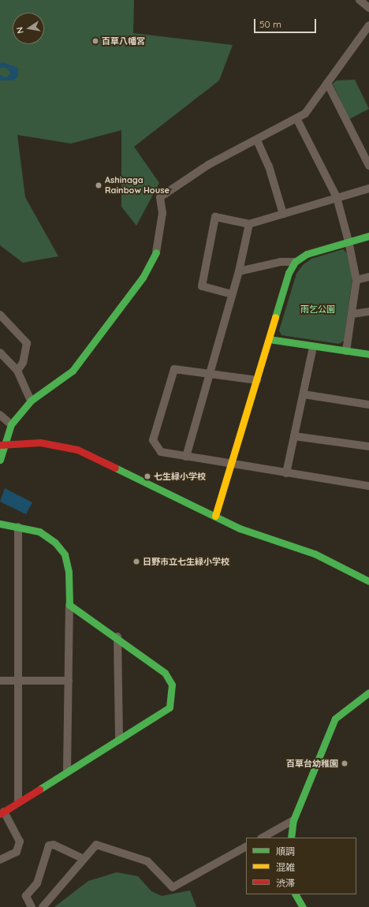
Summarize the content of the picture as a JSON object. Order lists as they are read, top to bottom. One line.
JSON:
{"parks":["雨乞公園"],"places":["百草八幡宮","Ashinaga Rainbow House","七生緑小学校","日野市立七生緑小学校","百草台幼稚園"],"legend":["順調","混雑","渋滞"],"scale_bar":"50 m","north":"left"}
